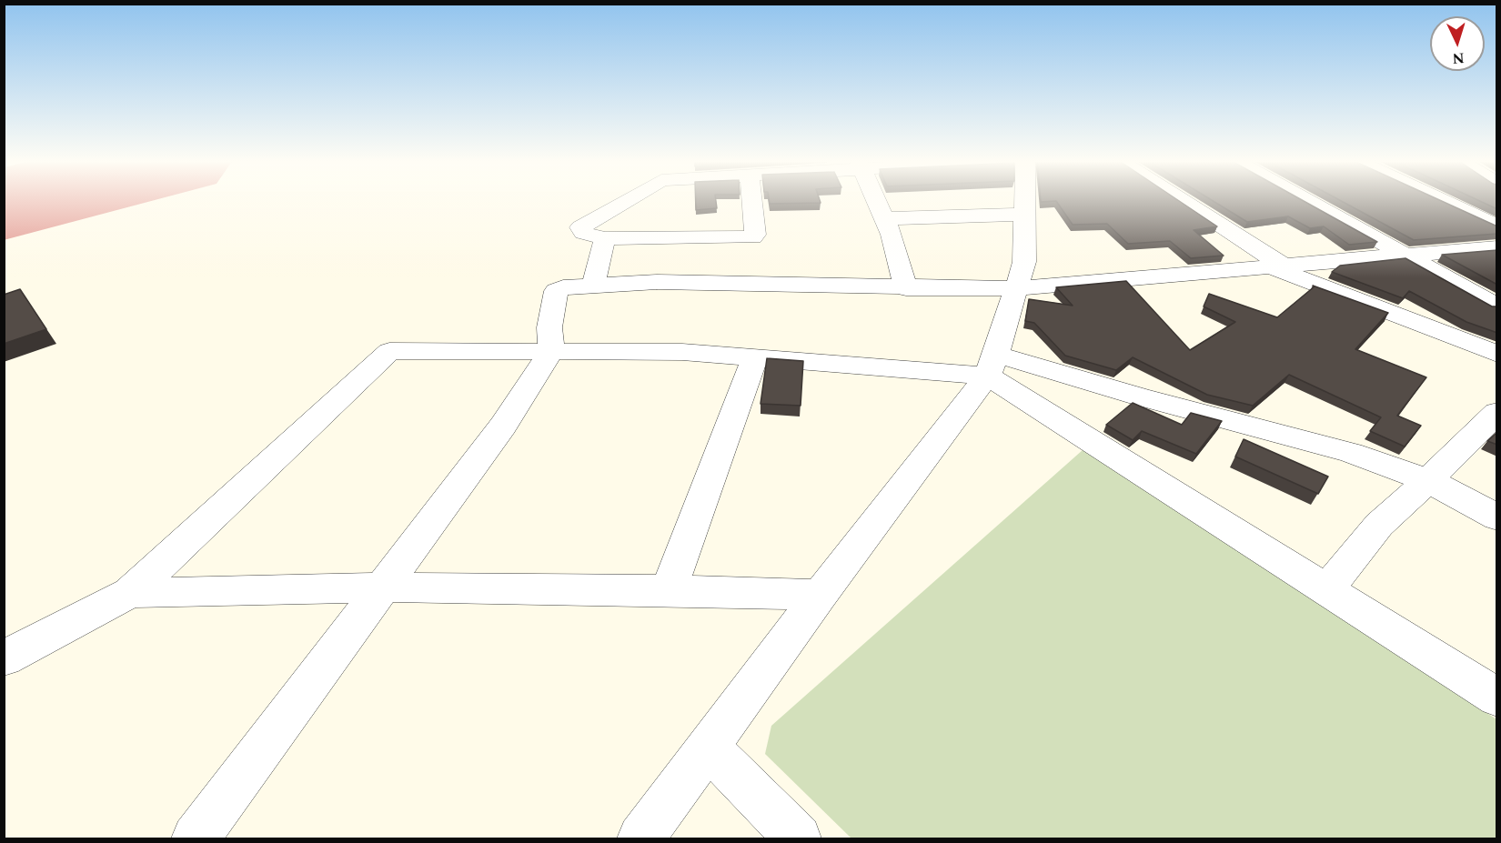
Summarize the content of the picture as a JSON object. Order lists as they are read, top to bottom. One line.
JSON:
{"north":"bottom"}
